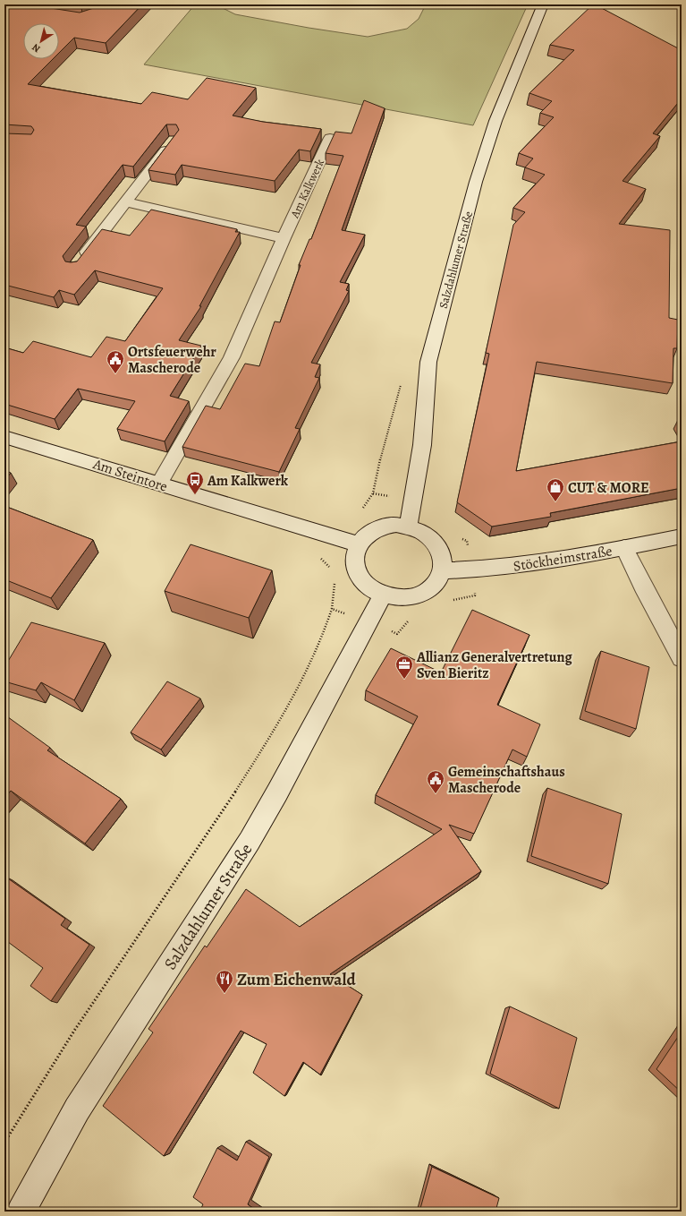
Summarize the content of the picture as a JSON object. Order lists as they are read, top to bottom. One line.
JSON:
{"streets":{"main road":["Am Kalkwerk","Salzdahlumer Straße","Am Steintore","Stöckheimstraße"]},"crossings":[["Am Kalkwerk","Am Steintore"],["Salzdahlumer Straße","Am Steintore"],["Salzdahlumer Straße","Stöckheimstraße"],["Am Steintore","Stöckheimstraße"]],"places":{"public building":["Ortsfeuerwehr Mascherode","Gemeinschaftshaus Mascherode"],"bus stop":["Am Kalkwerk"],"shop":["CUT & MORE"],"office":["Allianz Generalvertretung Sven Bieritz"],"restaurant":["Zum Eichenwald"]},"north":"bottom left"}
